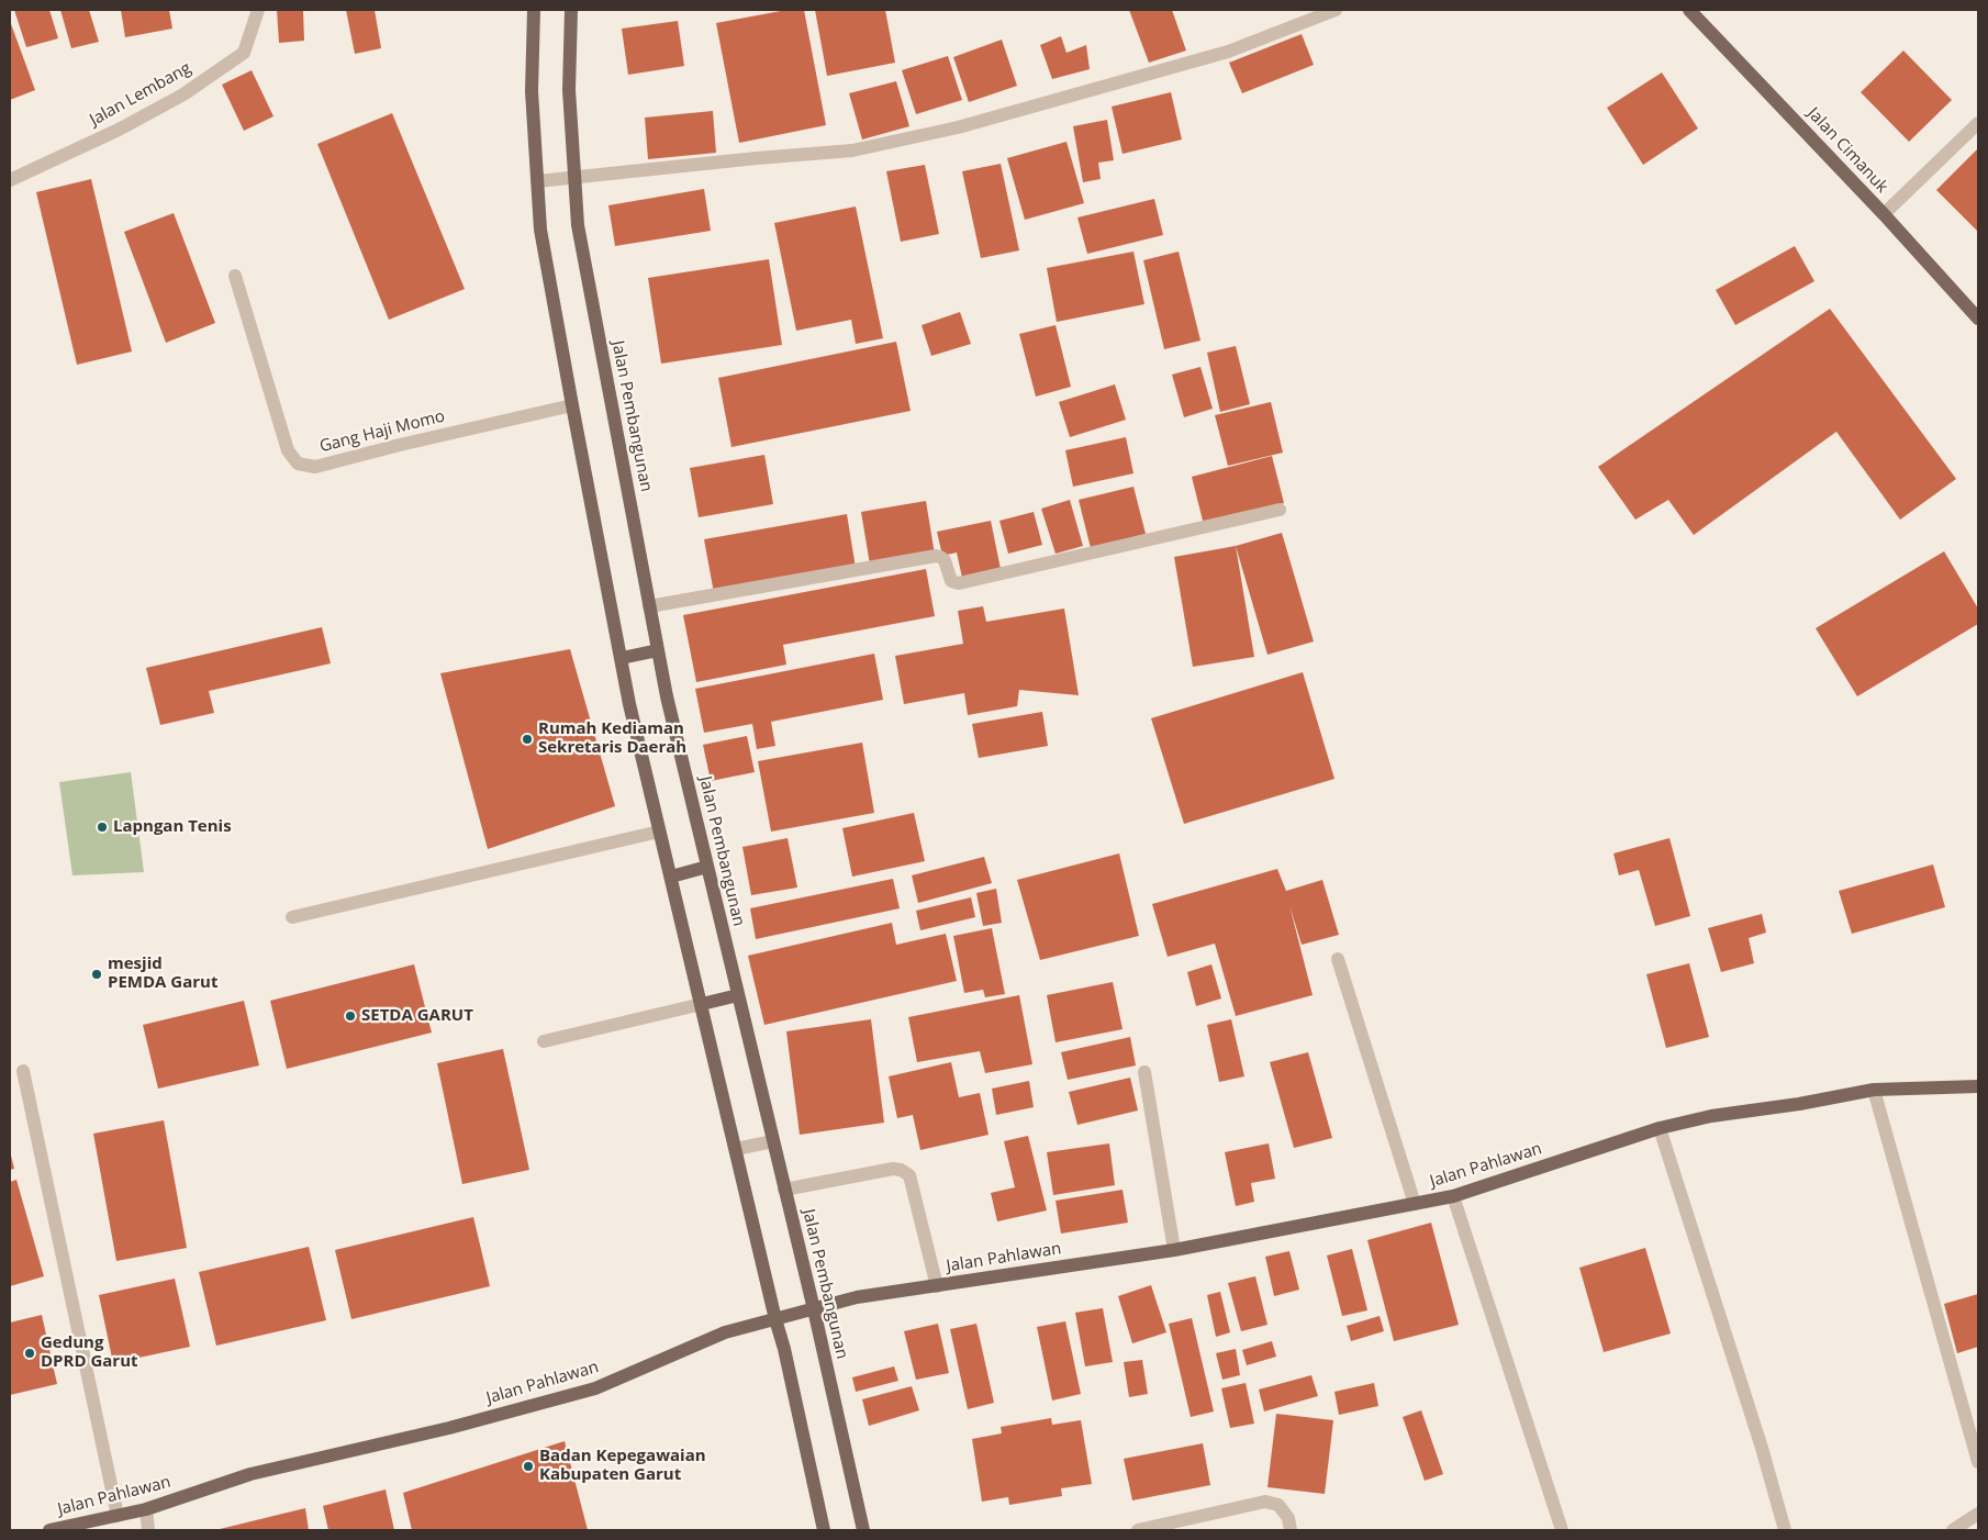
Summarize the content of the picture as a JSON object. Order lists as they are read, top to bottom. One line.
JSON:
{"streets":{"main road":["Jalan Cimanuk","Jalan Pembangunan","Jalan Pahlawan"],"street":["Jalan Lembang","Gang Haji Momo"]},"crossings":[["Jalan Pembangunan","Jalan Pahlawan"]],"places":["Rumah Kediaman Sekretaris Daerah","Lapngan Tenis","mesjid PEMDA Garut","SETDA GARUT","Gedung DPRD Garut","Badan Kepegawaian Kabupaten Garut"]}
